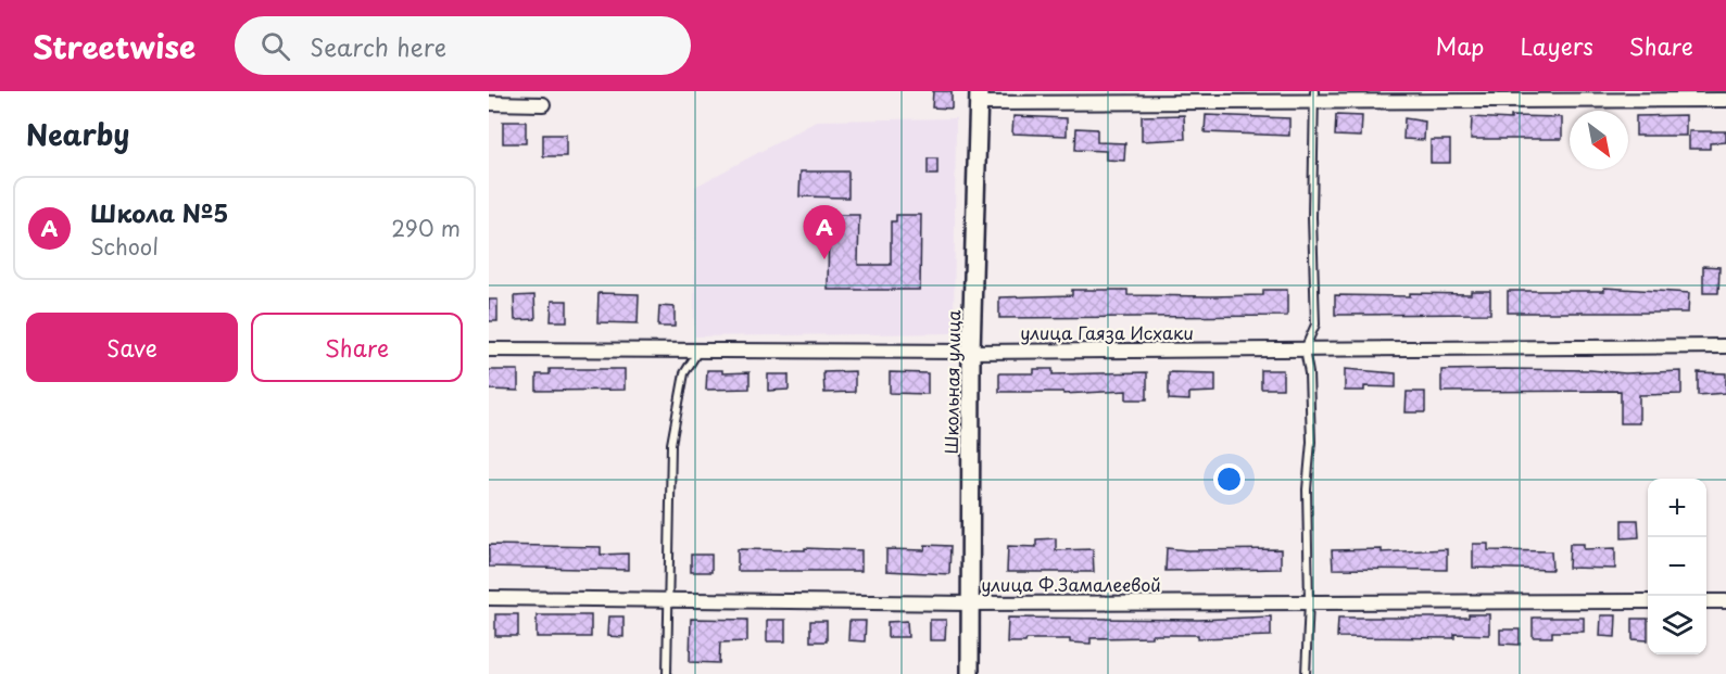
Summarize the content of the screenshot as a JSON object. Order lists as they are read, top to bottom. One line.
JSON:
{"streets":{"street":["улица Гаяза Исхаки","Школьная улица","улица Ф.Замалеевой"]},"crossings":[["улица Гаяза Исхаки","Школьная улица"],["Школьная улица","улица Ф.Замалеевой"]],"north":"bottom right","page":{"header":"Streetwise","search":"Search here","nav":["Map","Layers","Share"],"heading":"Nearby","list":[{"mark":"A","name":"Школа №5","note":"School","value":"290 m"}],"pins":"A","buttons":["Save","Share"],"map_buttons":["+","−"]}}
